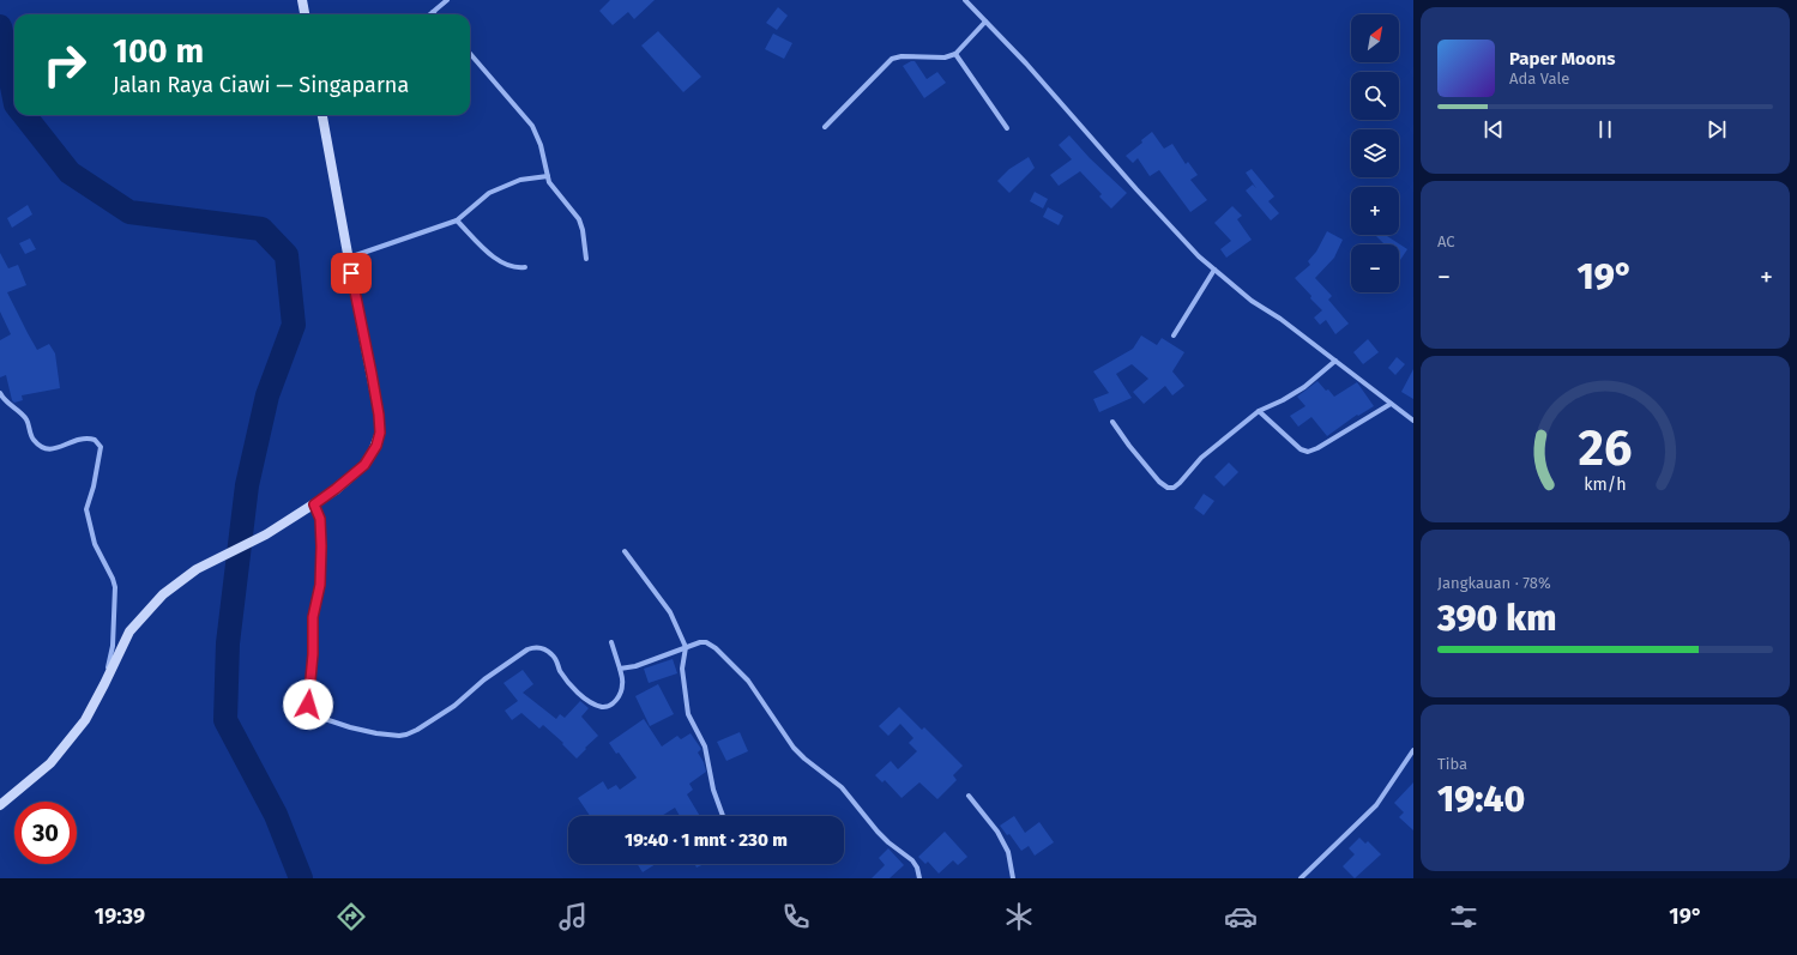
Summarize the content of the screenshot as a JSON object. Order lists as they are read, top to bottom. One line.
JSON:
{"north":"top right","page":{"map_buttons":["+","−"],"turn":["100 m","Jalan Raya Ciawi — Singaparna"],"song":["Paper Moons","Ada Vale"],"tile":["AC",["Jangkauan · 78%","390 km"],["Tiba","19:40"]],"heat":["−","19°","+"],"limit":"30","trip":"19:40 · 1 mnt · 230 m","tabs":["19:39","19°"],"gauge":["26","km/h"]}}
